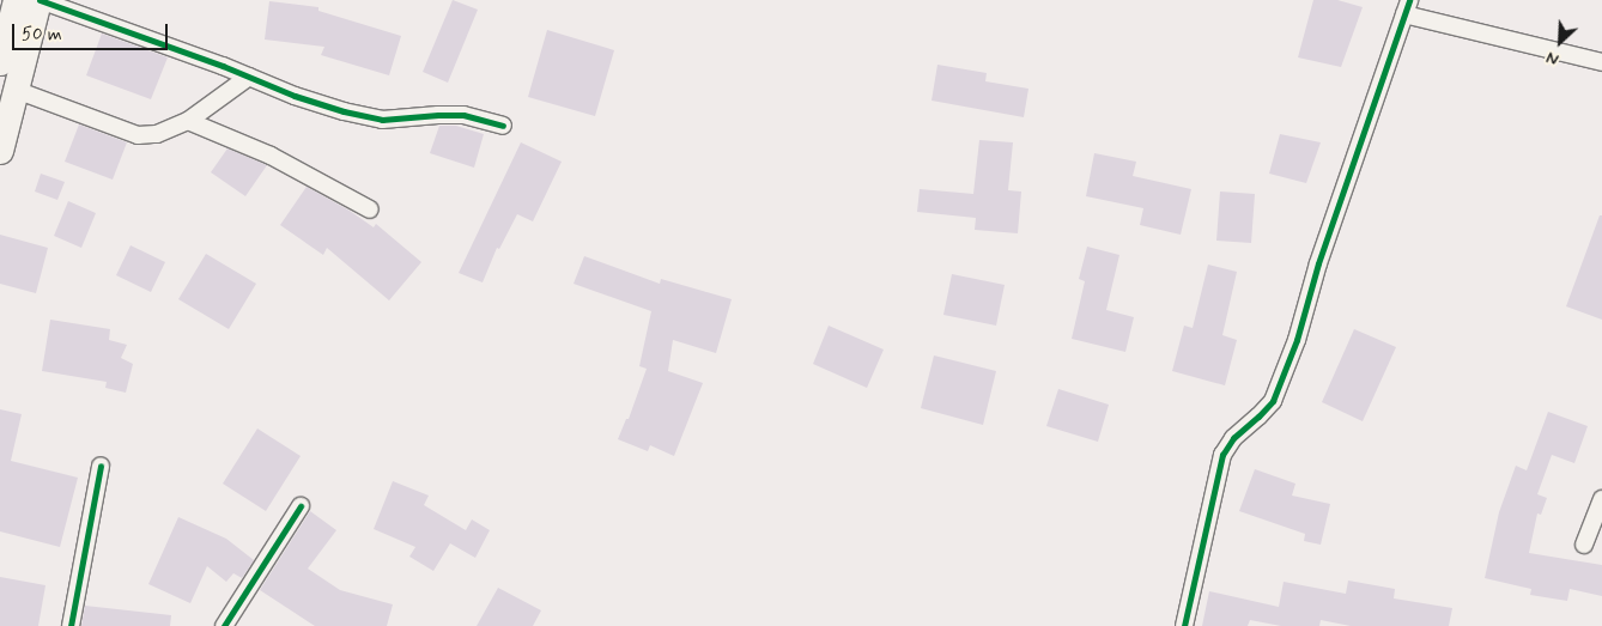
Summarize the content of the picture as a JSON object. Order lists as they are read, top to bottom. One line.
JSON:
{"scale_bar":"50 m","north":"bottom left"}
